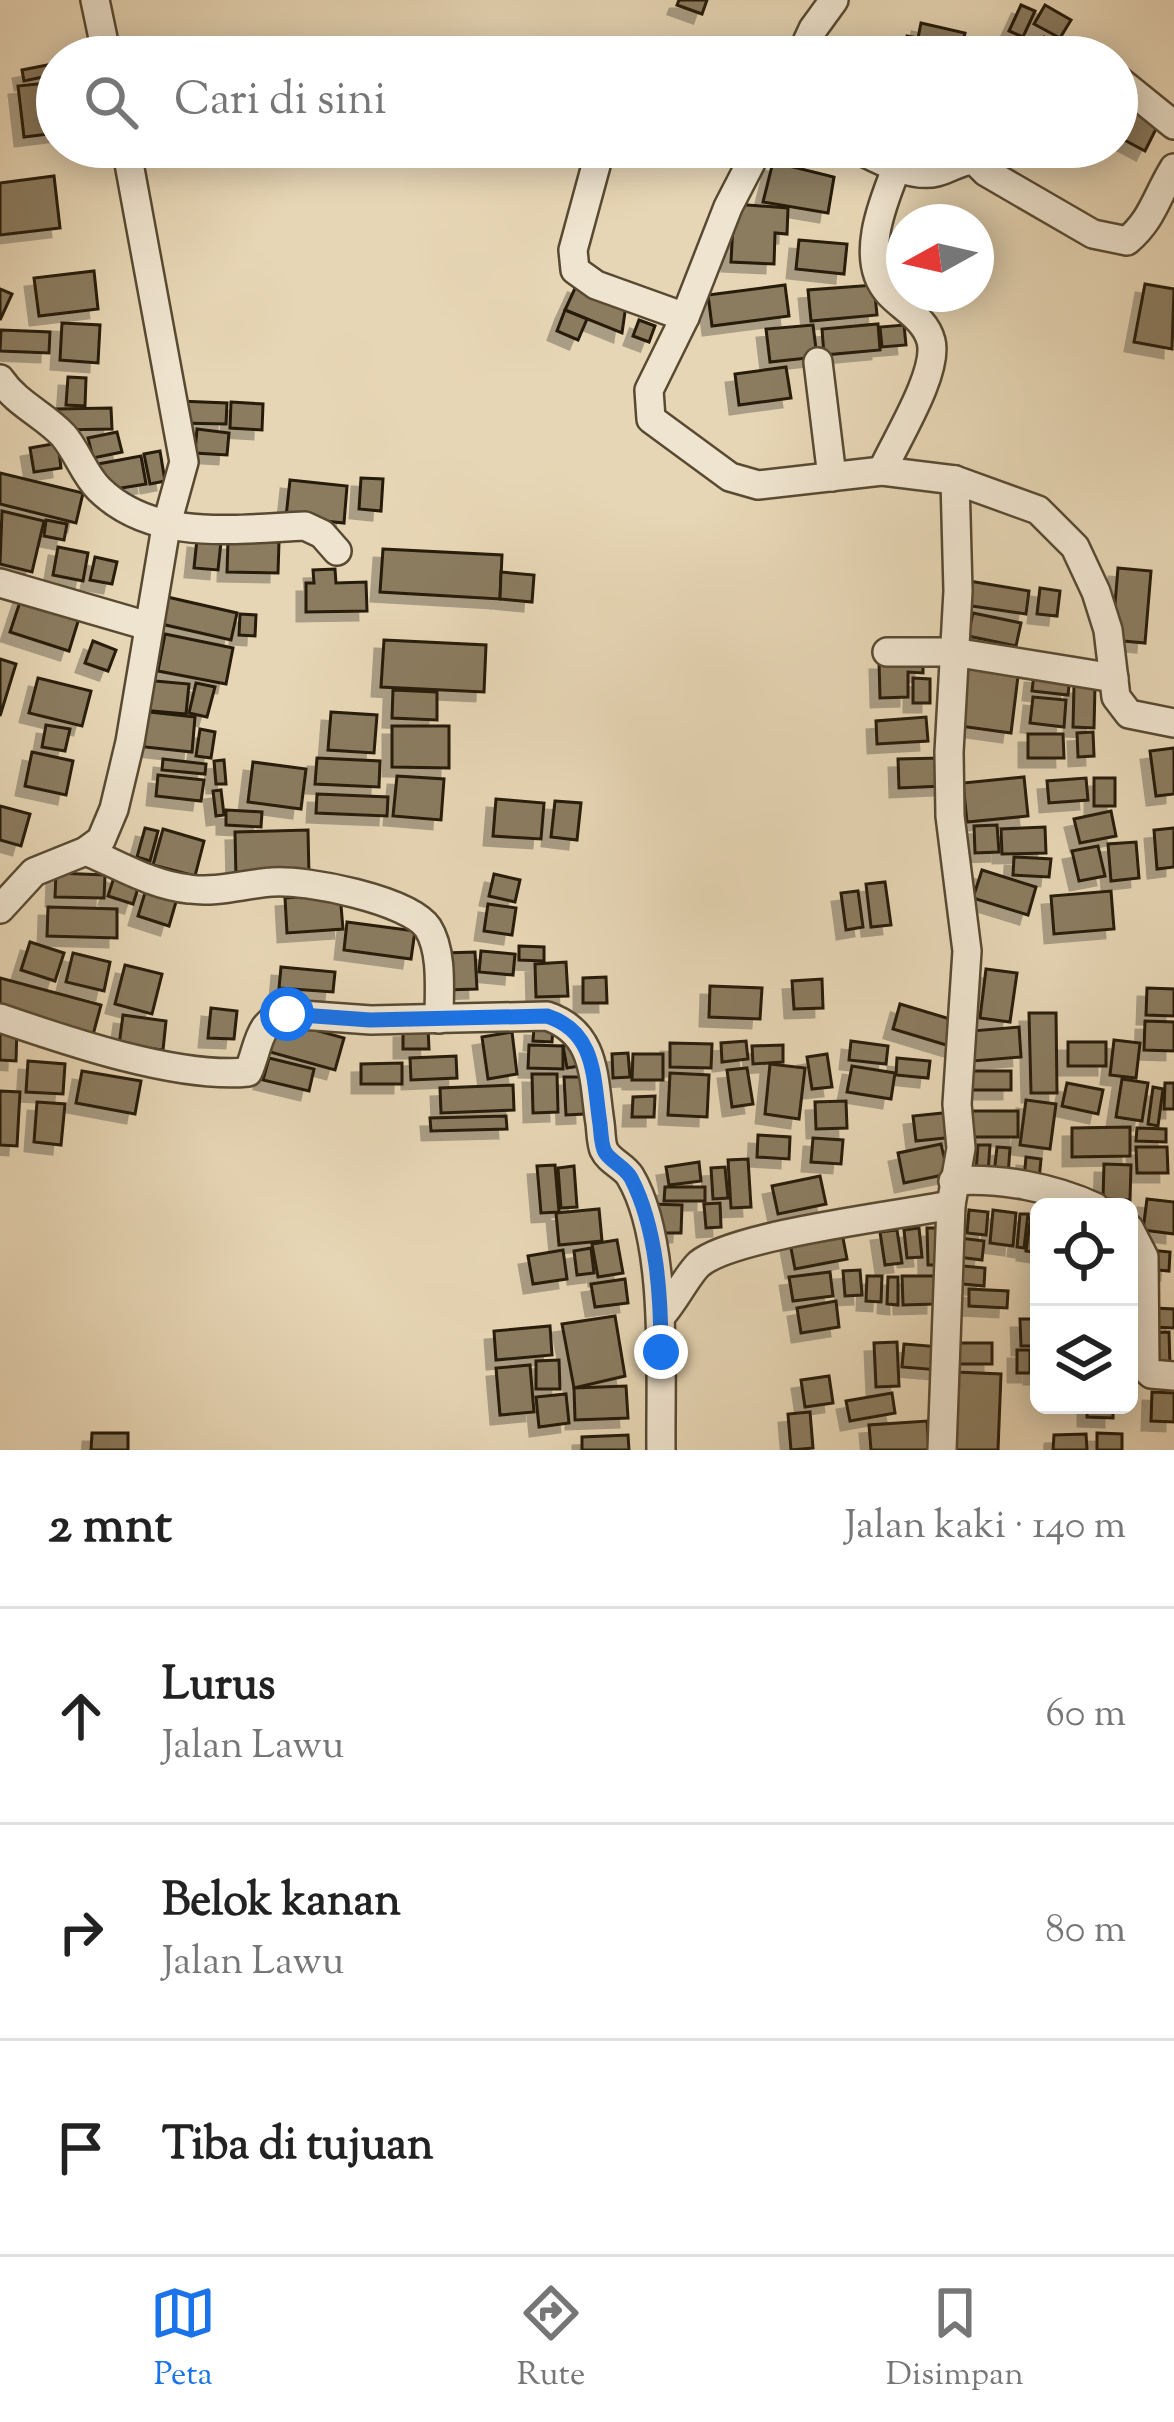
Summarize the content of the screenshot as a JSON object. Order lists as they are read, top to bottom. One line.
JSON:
{"north":"left","page":{"search":"Cari di sini","heading":["2 mnt","Jalan kaki · 140 m"],"list":[["Lurus","Jalan Lawu","60 m"],["Belok kanan","Jalan Lawu","80 m"],"Tiba di tujuan"],"nav":["Peta","Rute","Disimpan"]}}
